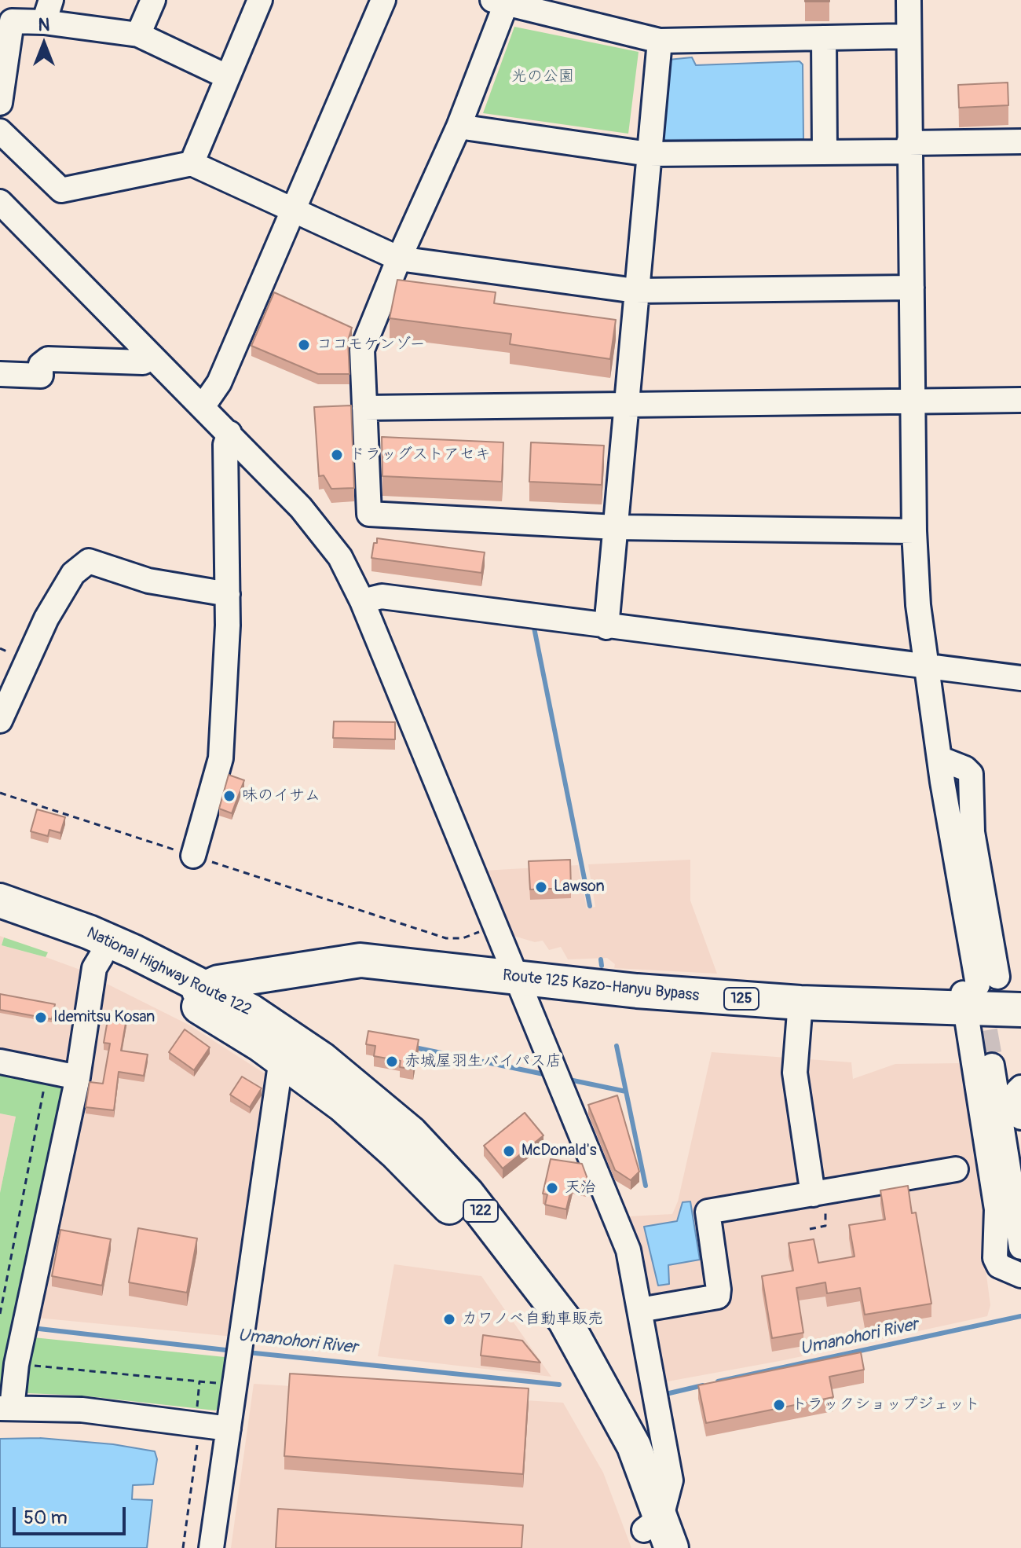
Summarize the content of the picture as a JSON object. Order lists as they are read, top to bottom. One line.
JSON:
{"streets":{"highway":["National Highway Route 122","Route 125 Kazo-Hanyu Bypass","125","122"]},"crossings":[["National Highway Route 122","Route 125 Kazo-Hanyu Bypass"]],"water":["Umanohori River"],"parks":["光の公園"],"places":["ココモケンゾー","ドラッグストアセキ","味のイサム","Lawson","Idemitsu Kosan","赤城屋羽生バイパス店","McDonald's","天治","カワノベ自動車販売","トラックショップジェット"],"scale_bar":"50 m","north":"top"}
